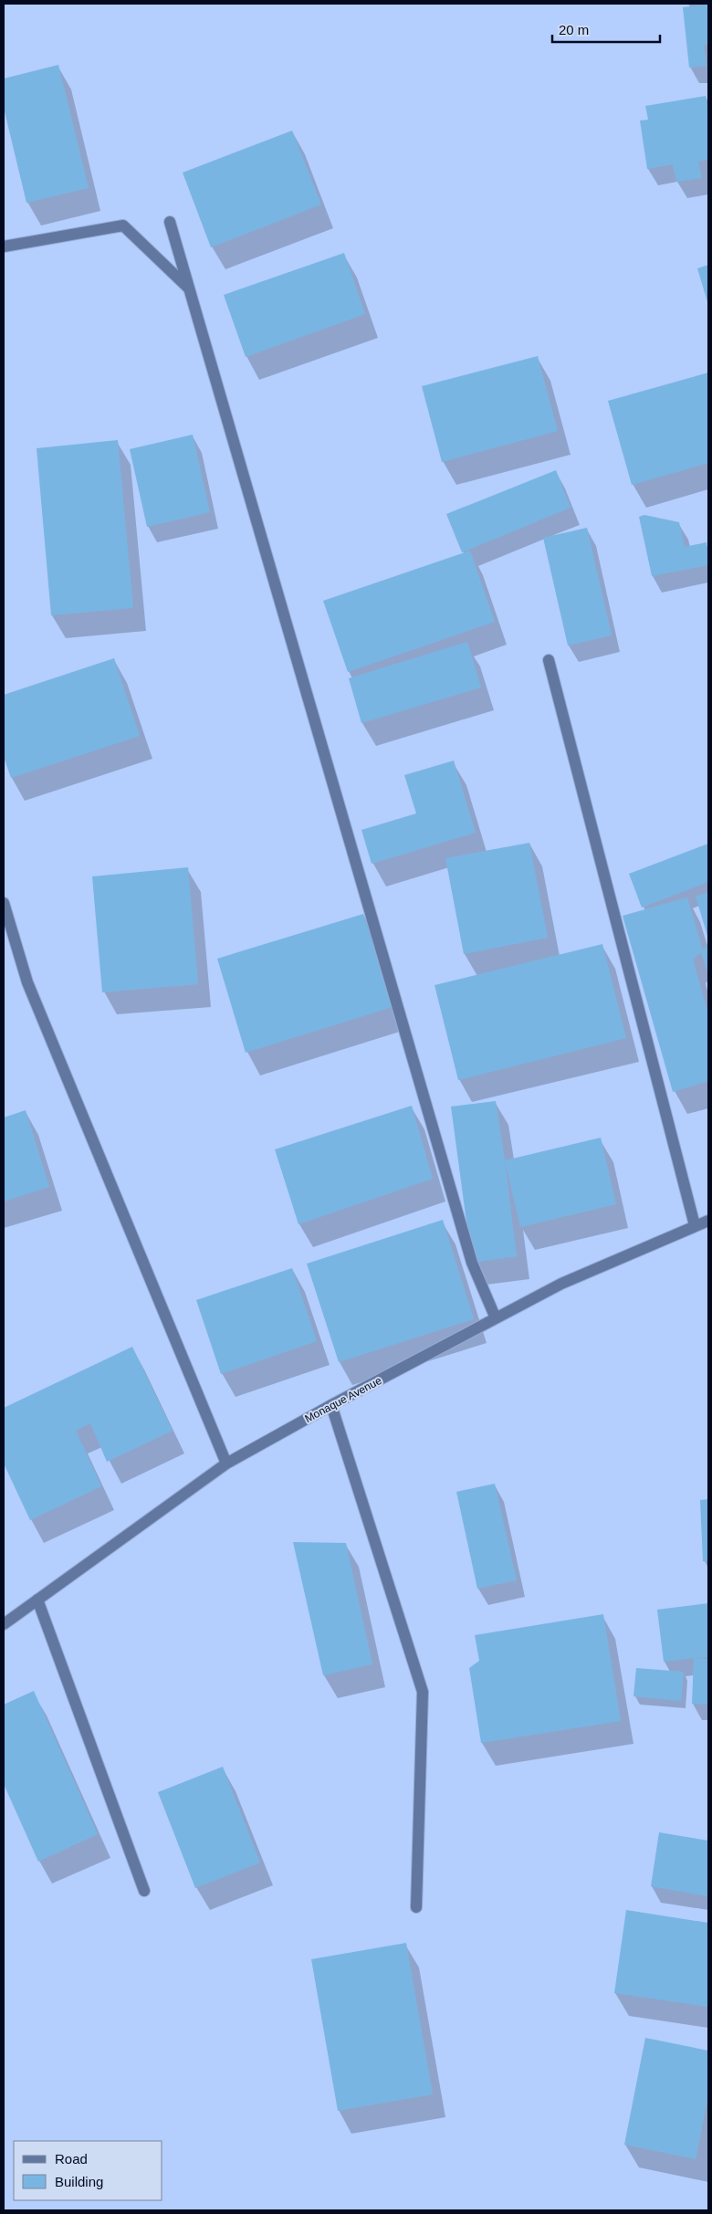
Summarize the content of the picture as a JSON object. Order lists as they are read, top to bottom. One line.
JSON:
{"streets":{"street":["Monaque Avenue"]},"legend":["Road","Building"],"scale_bar":"20 m"}
